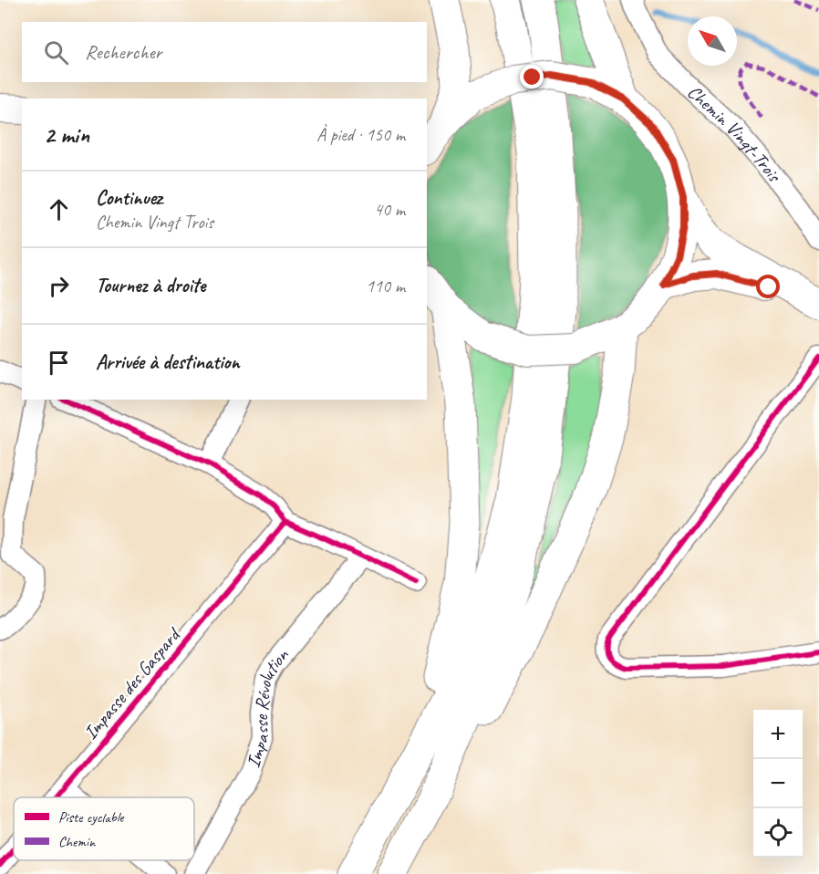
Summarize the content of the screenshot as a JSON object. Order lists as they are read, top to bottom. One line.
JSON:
{"streets":{"street":["Chemin Vingt-Trois","Impasse des Gaspard","Impasse Révolution"]},"legend":["Piste cyclable","Chemin"],"north":"top left","page":{"search":"Rechercher","heading":["2 min","À pied · 150 m"],"list":[["Continuez","Chemin Vingt Trois","40 m"],["Tournez à droite","110 m"],"Arrivée à destination"],"map_buttons":["+","−"]}}
